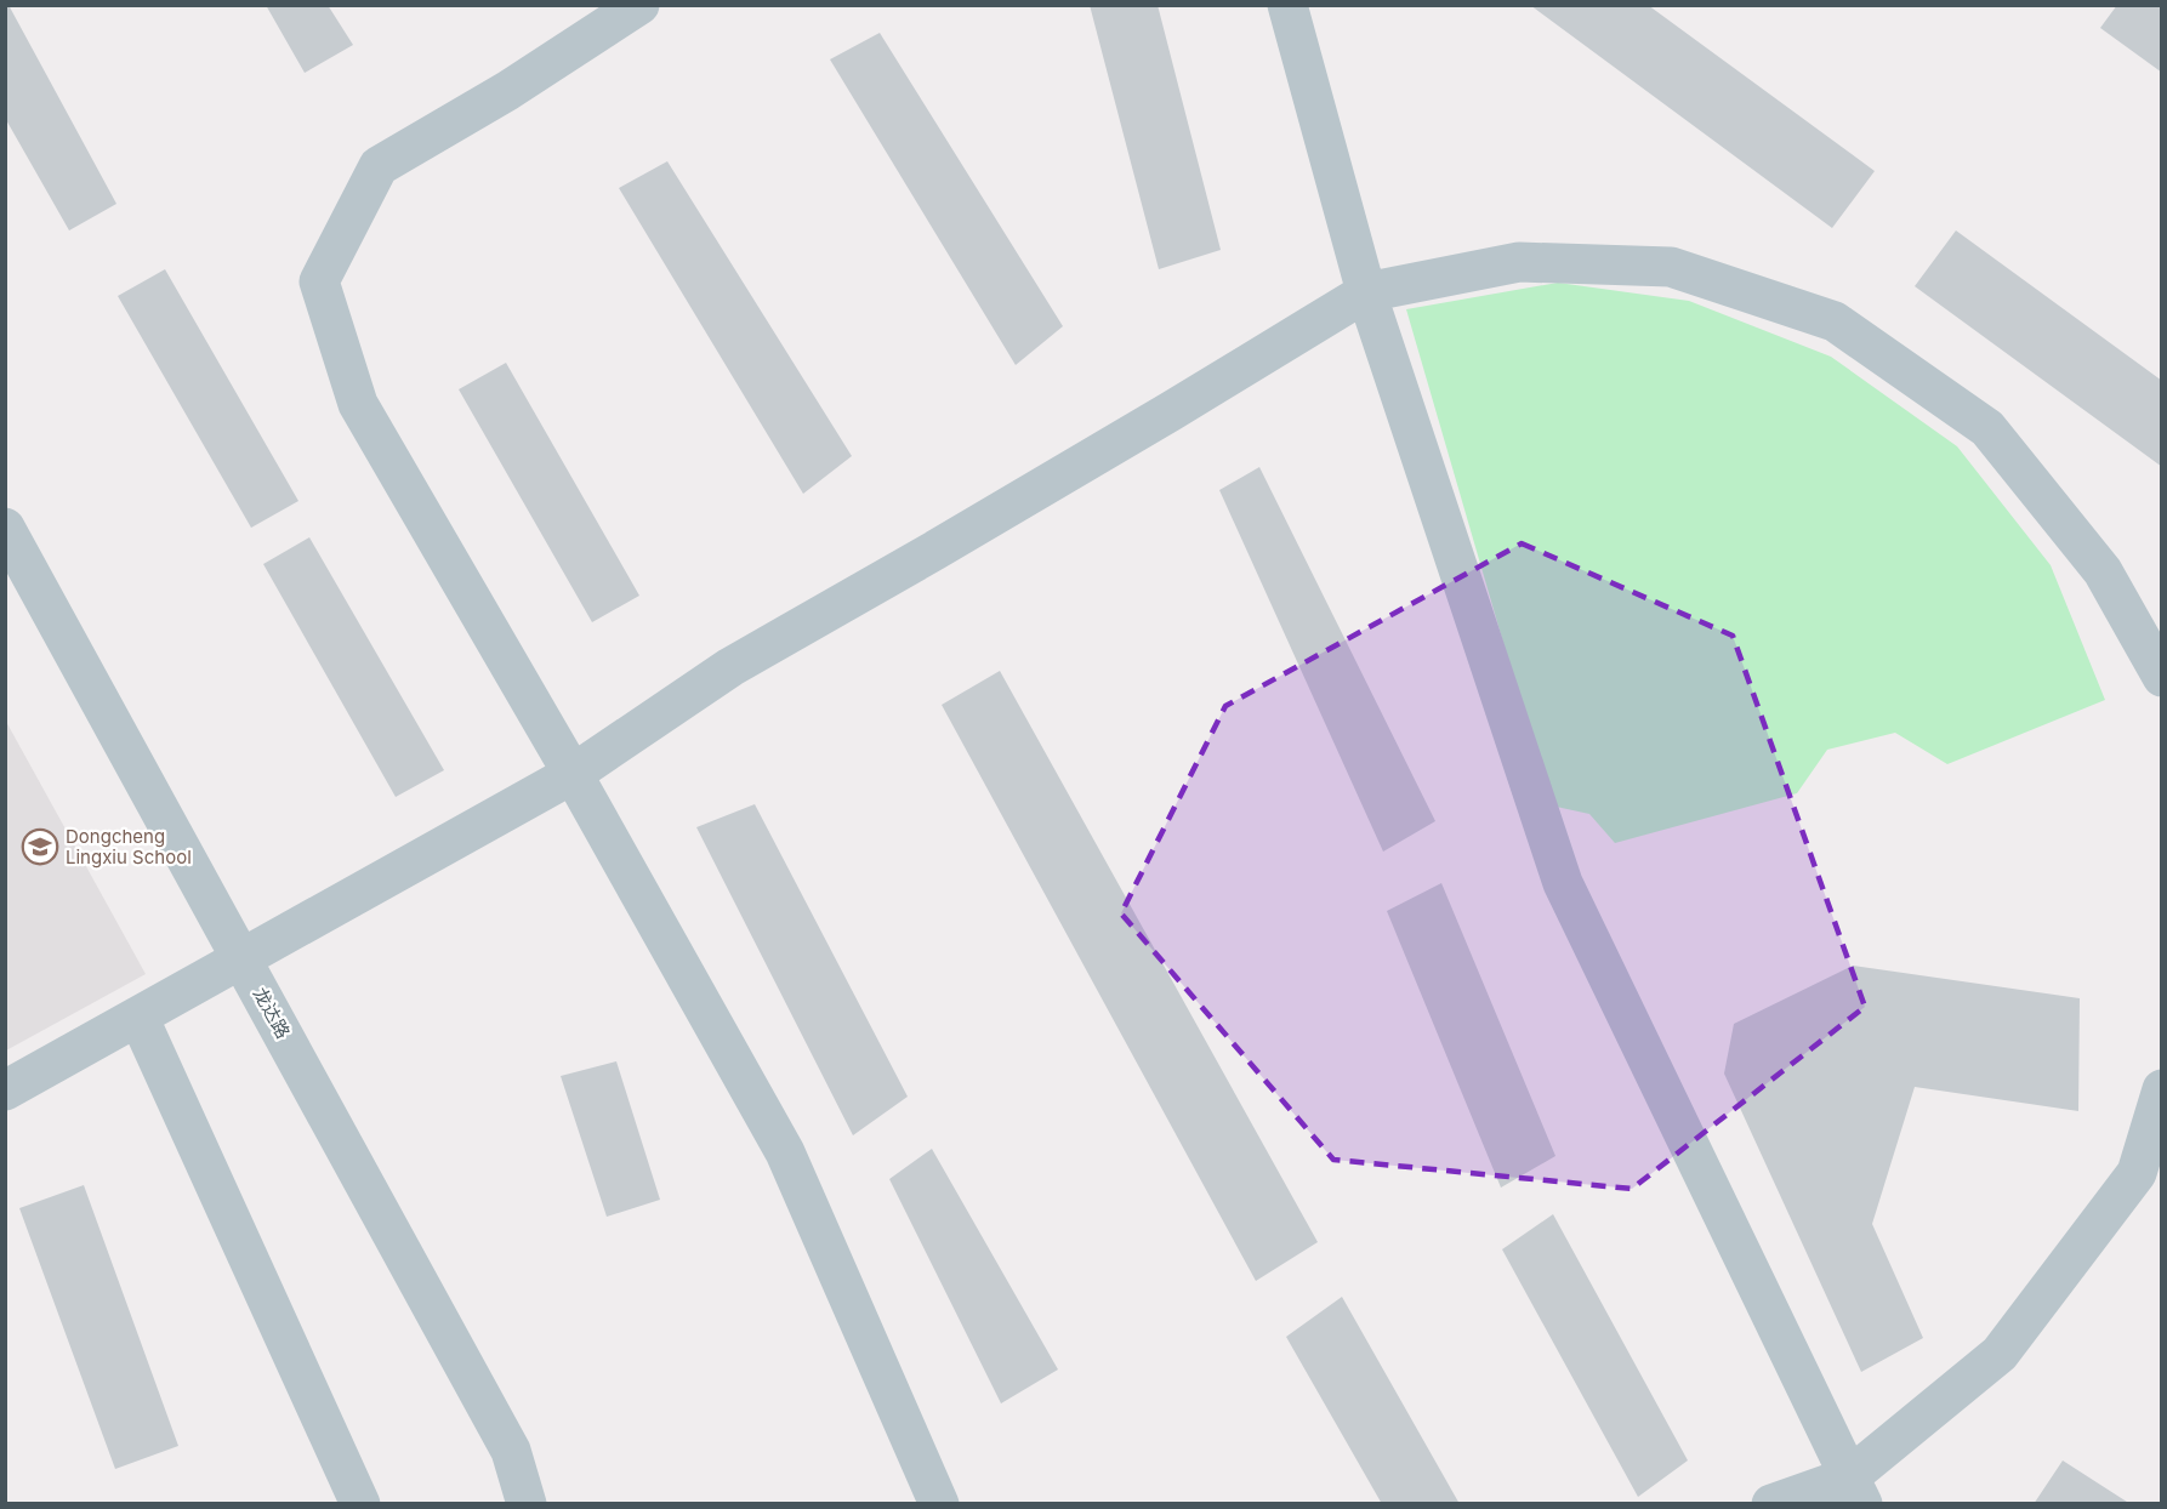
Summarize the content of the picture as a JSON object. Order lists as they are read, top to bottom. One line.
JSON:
{"streets":{"street":["龙达路"]},"places":{"school or university":["Dongcheng Lingxiu School"]}}
